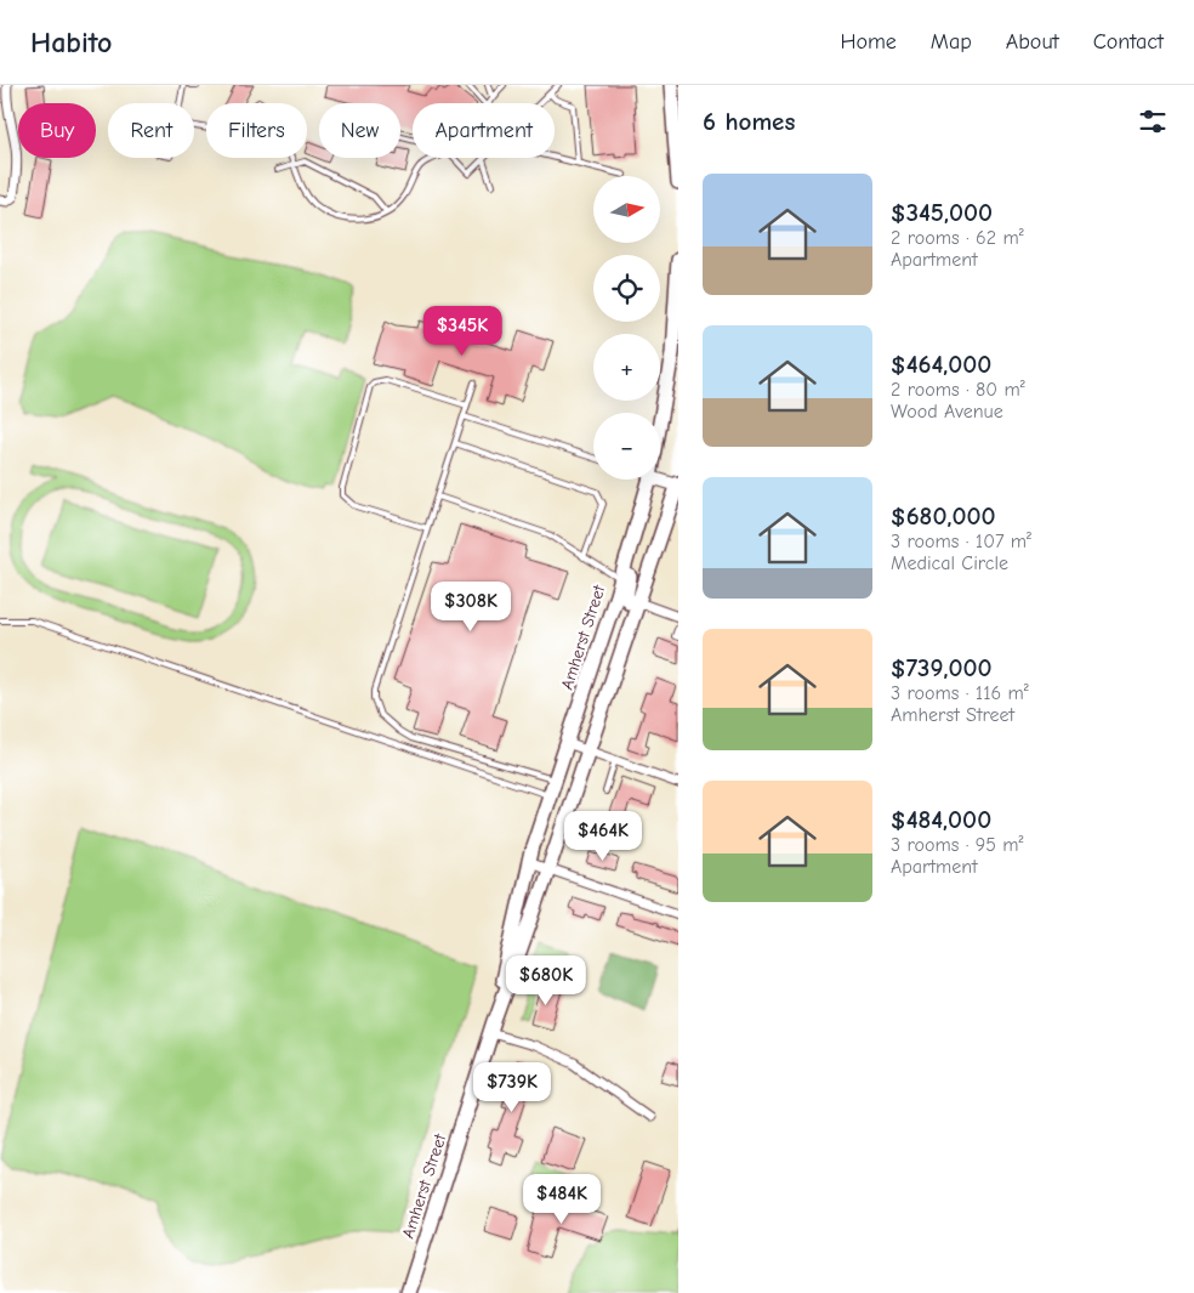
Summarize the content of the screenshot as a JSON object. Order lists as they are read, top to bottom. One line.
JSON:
{"streets":{"main road":["Amherst Street"]},"north":"right","page":{"header":"Habito","nav":["Home","Map","About","Contact"],"heading":"6 homes","chip":["Buy","Rent","Filters","New","Apartment"],"list":[{"name":"$345,000","note":"2 rooms · 62 m² · Apartment"},{"name":"$464,000","note":"2 rooms · 80 m² · Wood Avenue"},{"name":"$680,000","note":"3 rooms · 107 m² · Medical Circle"},{"name":"$739,000","note":"3 rooms · 116 m² · Amherst Street"},{"name":"$484,000","note":"3 rooms · 95 m² · Apartment"}],"map_buttons":["+","−"],"price":["$345K","$308K","$464K","$680K","$739K","$484K"]}}
